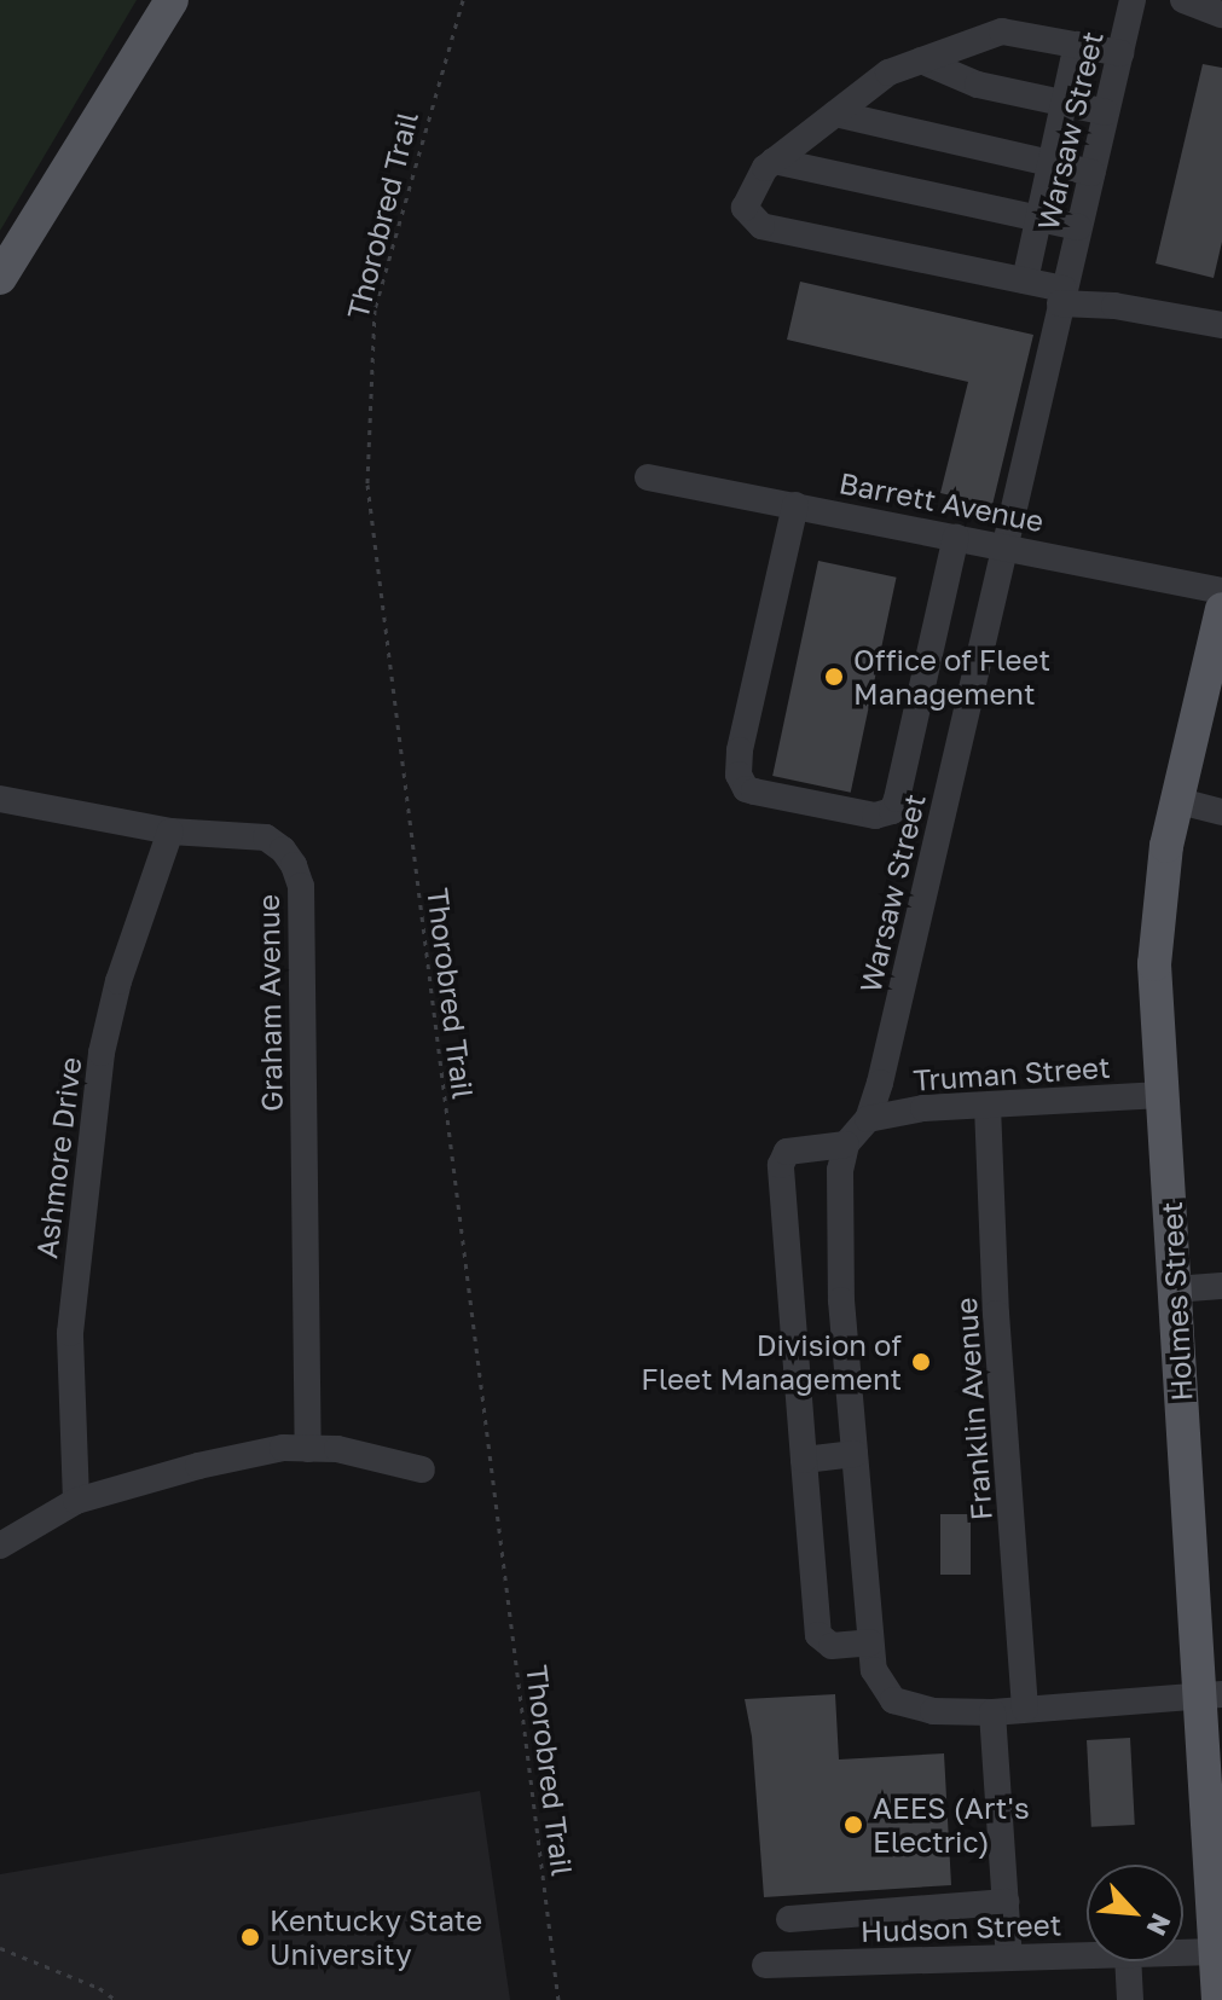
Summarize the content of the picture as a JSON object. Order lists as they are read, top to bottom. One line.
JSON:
{"streets":{"main road":["Holmes Street"],"street":["Warsaw Street","Barrett Avenue","Graham Avenue","Truman Street","Ashmore Drive","Franklin Avenue","Hudson Street"],"path":["Thorobred Trail"]},"crossings":[["Warsaw Street","Barrett Avenue"],["Warsaw Street","Truman Street"],["Graham Avenue","Ashmore Drive"],["Truman Street","Holmes Street"],["Truman Street","Franklin Avenue"],["Holmes Street","Hudson Street"]],"places":["Office of Fleet Management","Division of Fleet Management","AEES (Art's Electric)","Kentucky State University"],"north":"bottom right"}
